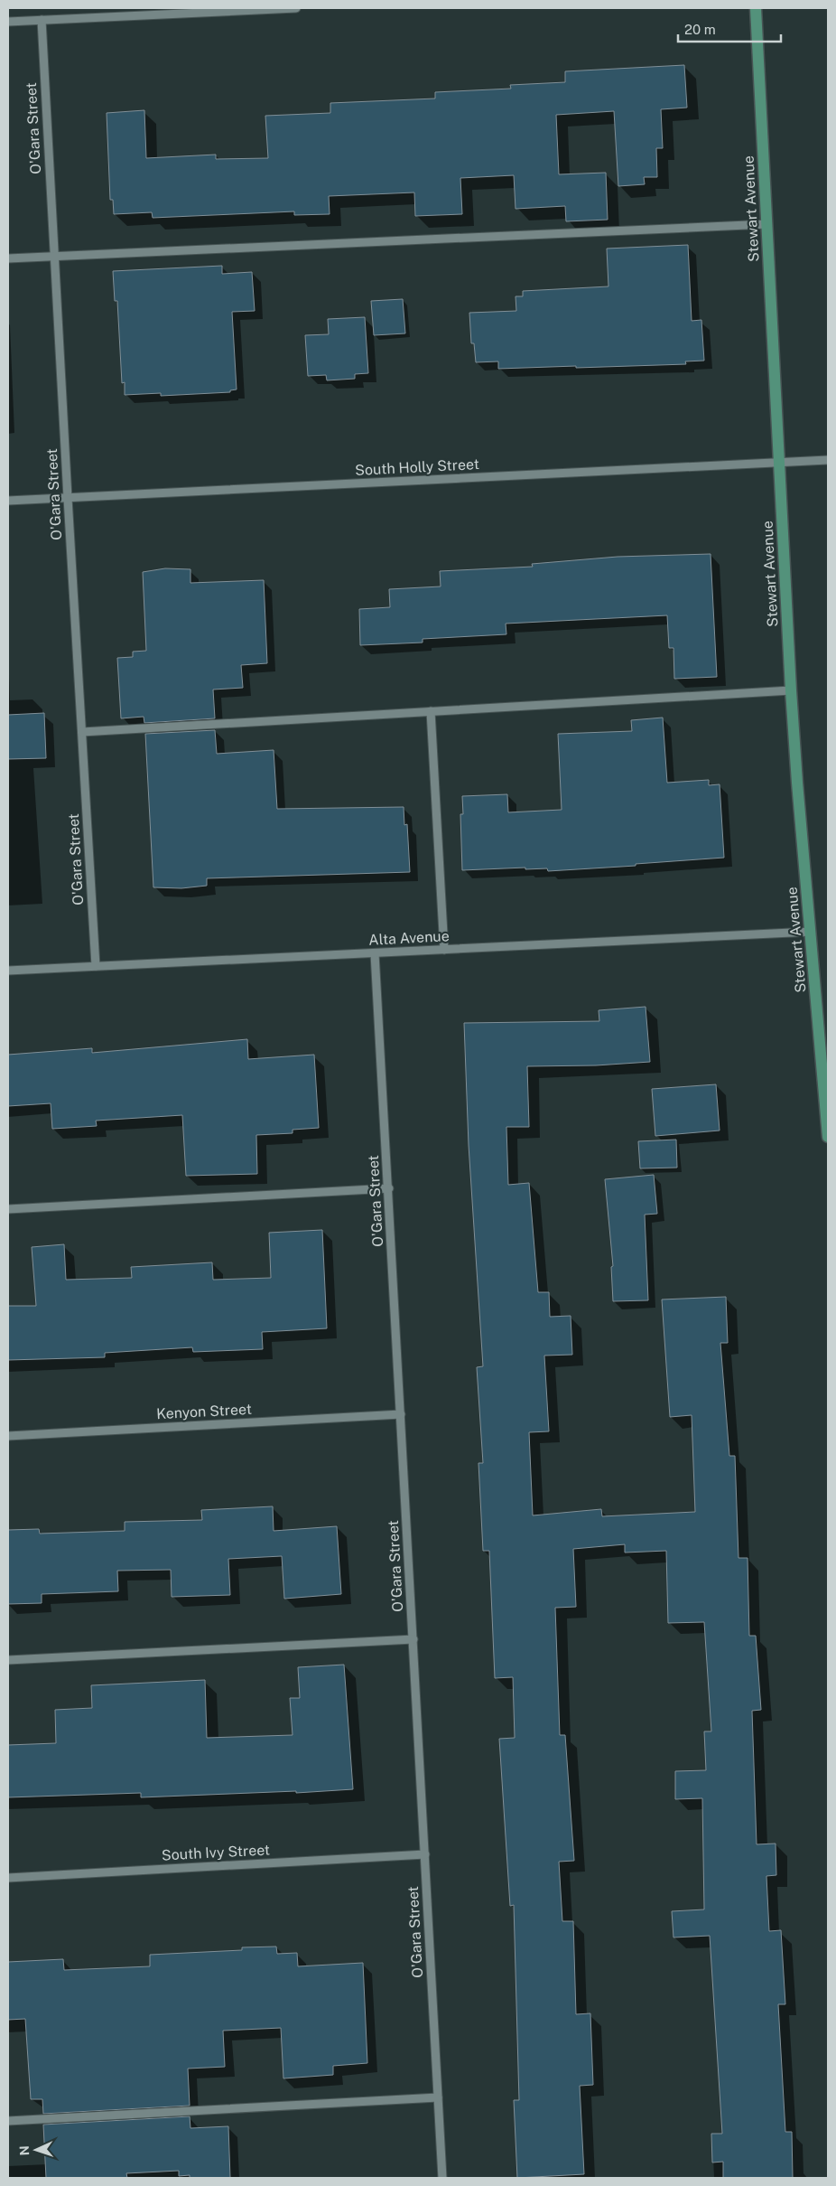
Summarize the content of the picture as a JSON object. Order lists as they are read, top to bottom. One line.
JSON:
{"streets":{"main road":["Stewart Avenue"],"street":["O'Gara Street","South Holly Street","Alta Avenue","Kenyon Street","South Ivy Street"]},"crossings":[["O'Gara Street","South Holly Street"],["O'Gara Street","Alta Avenue"],["O'Gara Street","Kenyon Street"],["O'Gara Street","South Ivy Street"],["Stewart Avenue","South Holly Street"],["Stewart Avenue","Alta Avenue"]],"scale_bar":"20 m","north":"left"}
